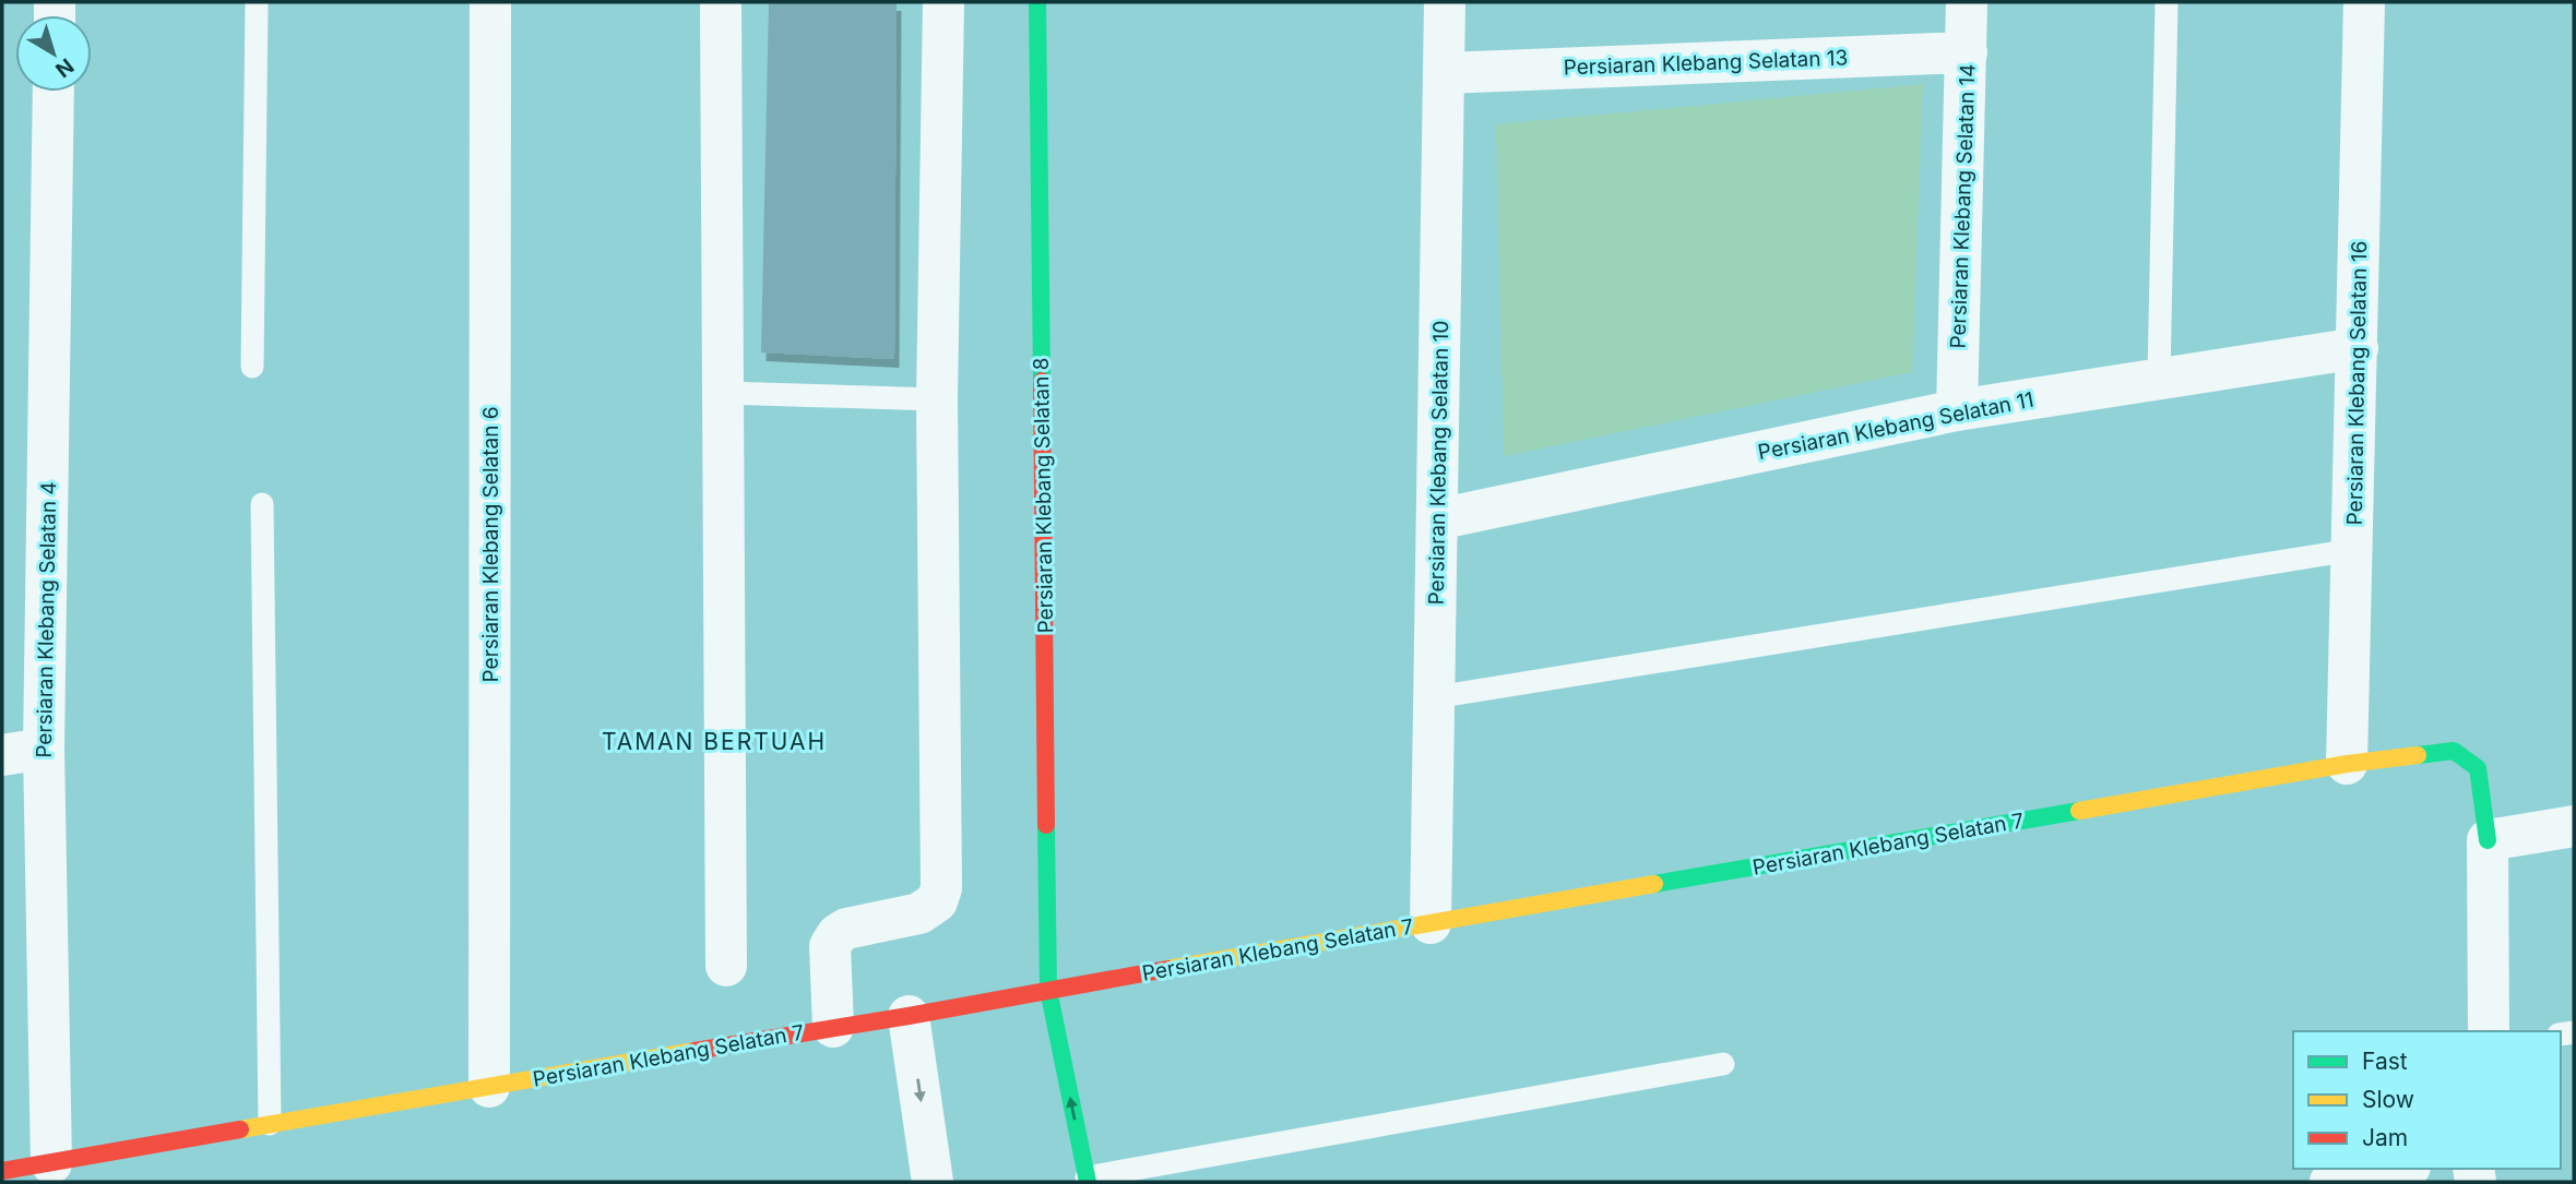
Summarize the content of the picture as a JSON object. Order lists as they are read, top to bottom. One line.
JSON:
{"streets":{"street":["Persiaran Klebang Selatan 13","Persiaran Klebang Selatan 14","Persiaran Klebang Selatan 16","Persiaran Klebang Selatan 11","Persiaran Klebang Selatan 10","Persiaran Klebang Selatan 8","Persiaran Klebang Selatan 6","Persiaran Klebang Selatan 4","Persiaran Klebang Selatan 7"]},"crossings":[["Persiaran Klebang Selatan 13","Persiaran Klebang Selatan 14"],["Persiaran Klebang Selatan 13","Persiaran Klebang Selatan 10"],["Persiaran Klebang Selatan 14","Persiaran Klebang Selatan 11"],["Persiaran Klebang Selatan 16","Persiaran Klebang Selatan 11"],["Persiaran Klebang Selatan 16","Persiaran Klebang Selatan 7"],["Persiaran Klebang Selatan 11","Persiaran Klebang Selatan 10"],["Persiaran Klebang Selatan 10","Persiaran Klebang Selatan 7"],["Persiaran Klebang Selatan 8","Persiaran Klebang Selatan 7"],["Persiaran Klebang Selatan 6","Persiaran Klebang Selatan 7"],["Persiaran Klebang Selatan 4","Persiaran Klebang Selatan 7"]],"districts":["TAMAN BERTUAH"],"legend":["Fast","Slow","Jam"],"north":"bottom right"}
